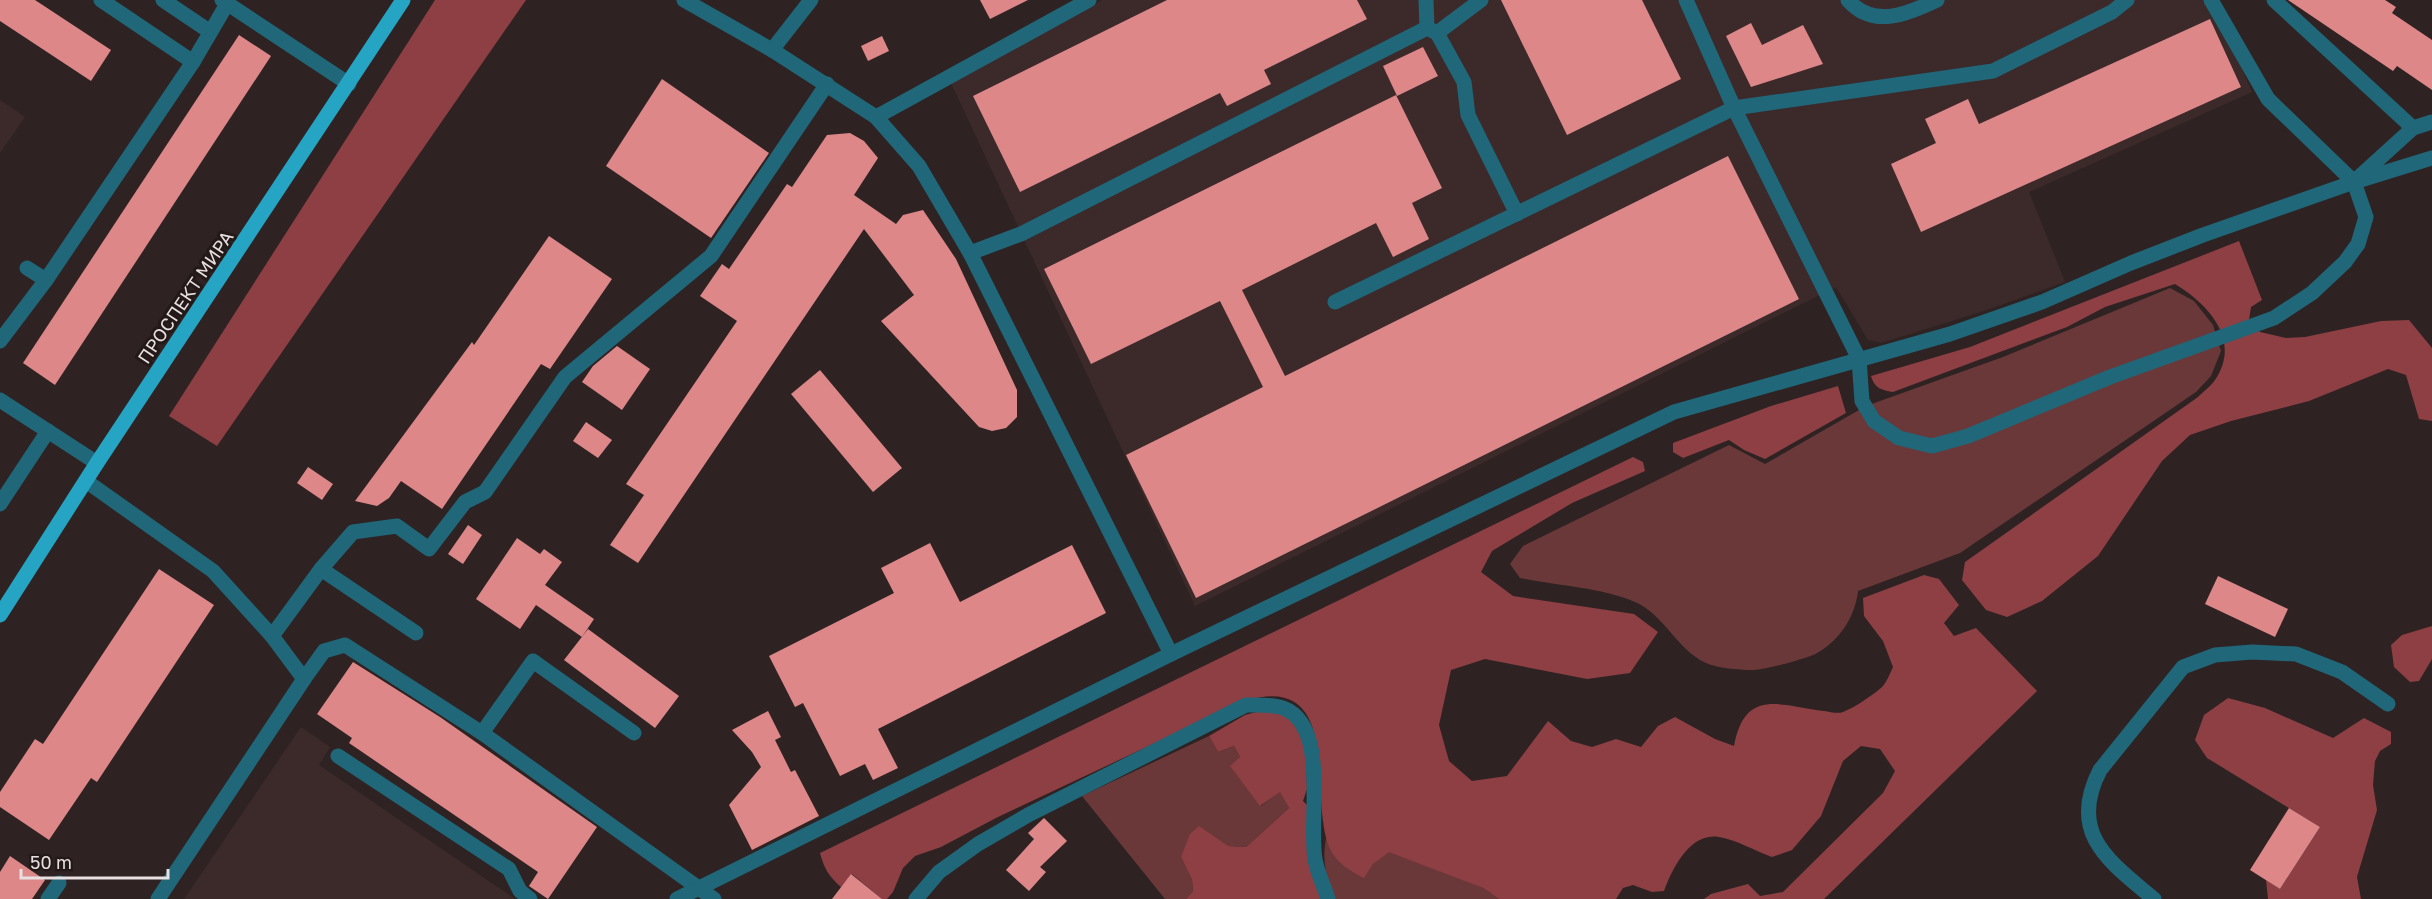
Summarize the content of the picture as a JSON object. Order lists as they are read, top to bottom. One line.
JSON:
{"streets":{"main road":["ПРОСПЕКТ МИРА"]},"scale_bar":"50 m"}
